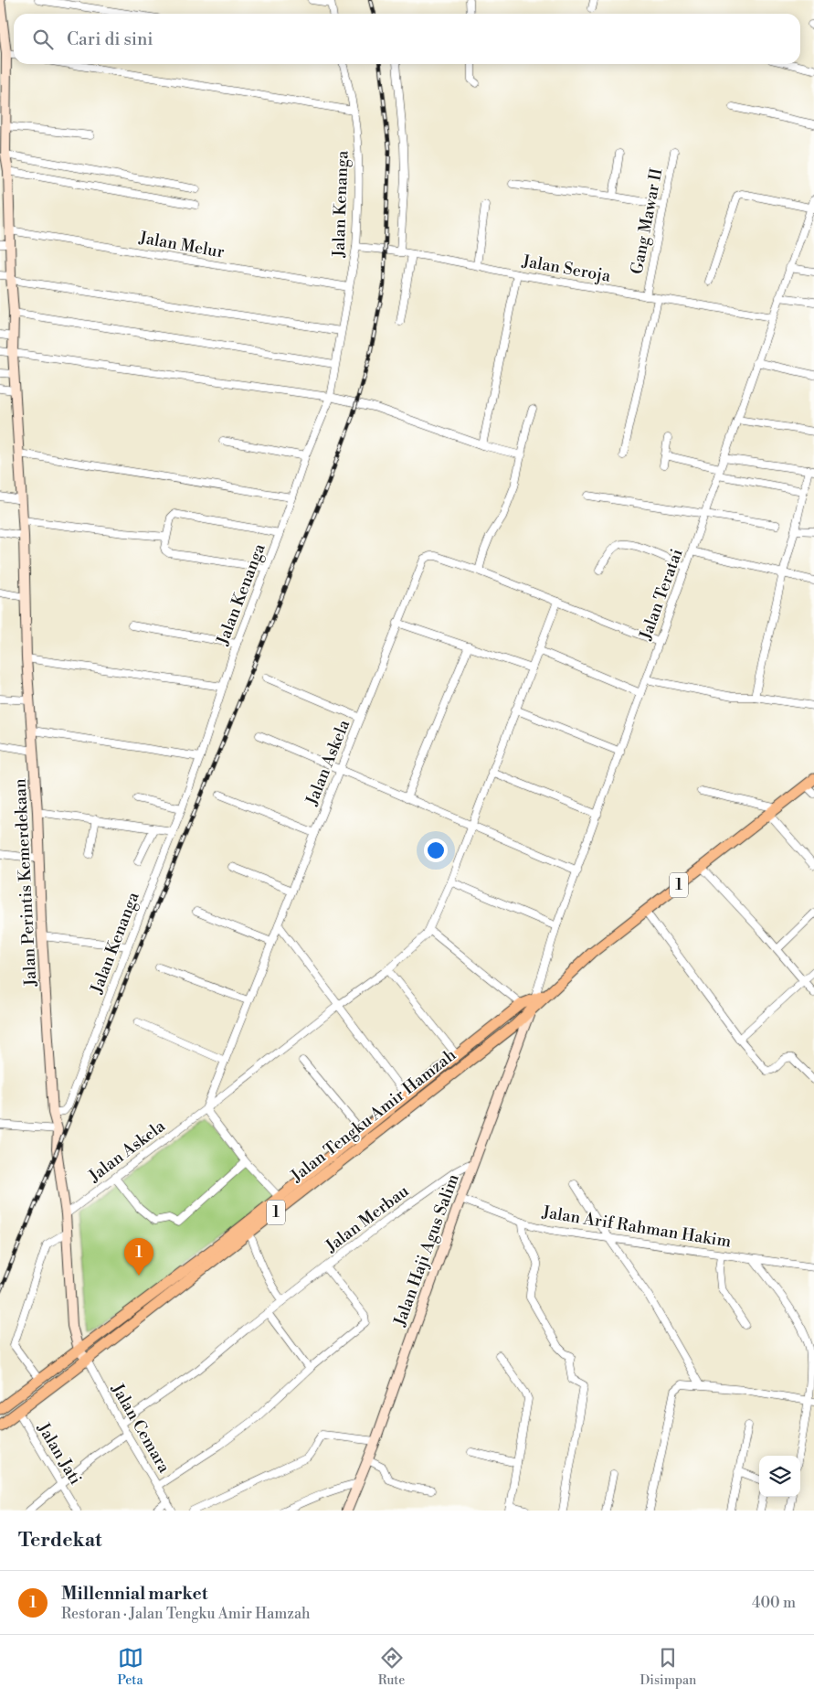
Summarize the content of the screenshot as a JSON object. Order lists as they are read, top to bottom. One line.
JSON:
{"streets":{"main road":["1","Jalan Tengku Amir Hamzah"],"street":["Jalan Kenanga","Gang Mawar II","Jalan Melur","Jalan Seroja","Jalan Teratai","Jalan Askela","Jalan Perintis Kemerdekaan","Jalan Merbau","Jalan Arif Rahman Hakim","Jalan Haji Agus Salim","Jalan Cemara","Jalan Jati"]},"crossings":[["Jalan Kenanga","Jalan Melur"],["Jalan Kenanga","Jalan Seroja"],["Jalan Kenanga","Jalan Perintis Kemerdekaan"],["Gang Mawar II","Jalan Seroja"],["Jalan Melur","Jalan Perintis Kemerdekaan"],["Jalan Seroja","Jalan Teratai"],["Jalan Teratai","Jalan Askela"],["Jalan Teratai","Jalan Tengku Amir Hamzah"],["Jalan Teratai","Jalan Haji Agus Salim"],["Jalan Askela","Jalan Perintis Kemerdekaan"],["Jalan Perintis Kemerdekaan","Jalan Tengku Amir Hamzah"],["Jalan Tengku Amir Hamzah","Jalan Haji Agus Salim"],["Jalan Tengku Amir Hamzah","Jalan Cemara"],["Jalan Tengku Amir Hamzah","Jalan Jati"],["Jalan Merbau","Jalan Haji Agus Salim"],["Jalan Merbau","Jalan Cemara"],["Jalan Arif Rahman Hakim","Jalan Haji Agus Salim"]],"page":{"search":"Cari di sini","pins":"1","heading":"Terdekat","list":[{"mark":"1","name":"Millennial market","note":"Restoran · Jalan Tengku Amir Hamzah","value":"400 m"}],"nav":["Peta","Rute","Disimpan"]}}
